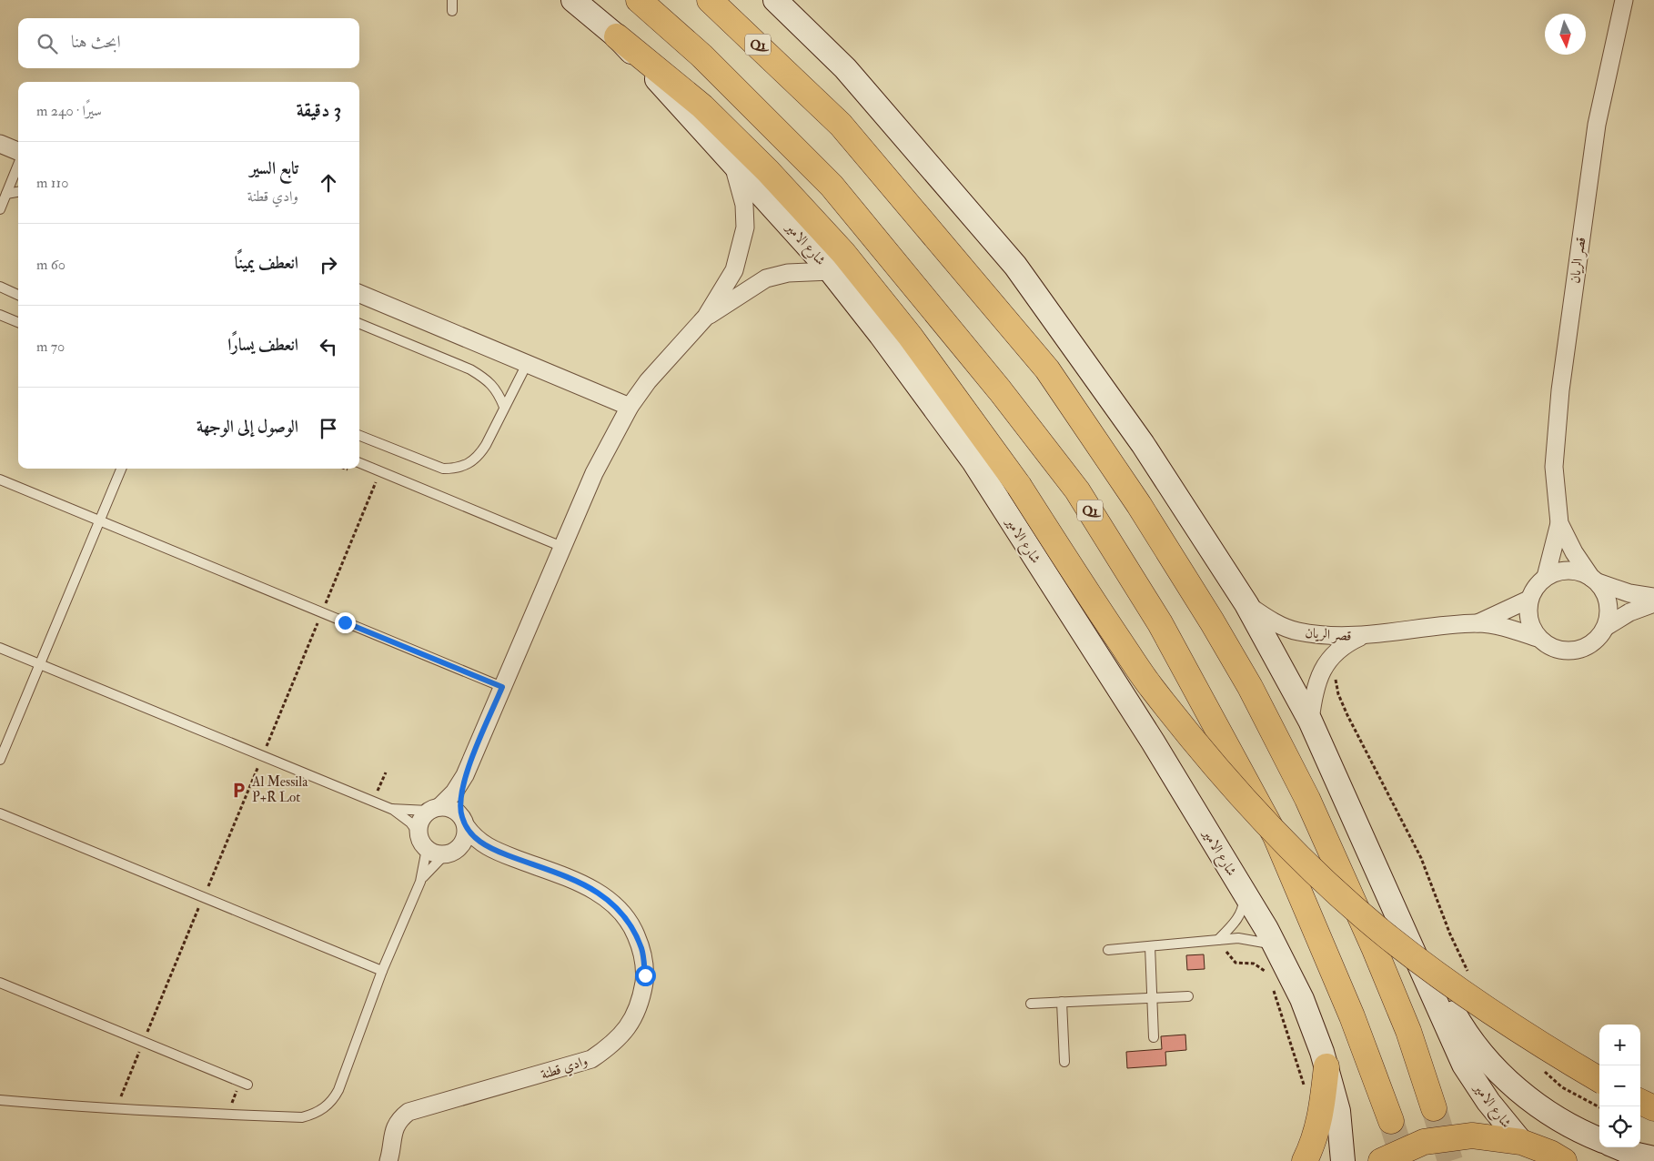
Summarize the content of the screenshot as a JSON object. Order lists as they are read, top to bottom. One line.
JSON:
{"streets":{"main road":["Q1","شارع الامير"],"street":["قصر الريان","وادي قطنة"]},"crossings":[["شارع الامير","قصر الريان"]],"places":{"parking":["Al Messila P+R Lot"]},"north":"bottom","page":{"search":"ابحث هنا","heading":["3 دقيقة","سيرًا · 240 m"],"list":[["تابع السير","وادي قطنة","110 m"],["انعطف يمينًا","60 m"],["انعطف يسارًا","70 m"],"الوصول إلى الوجهة"],"map_buttons":["+","−"]}}
